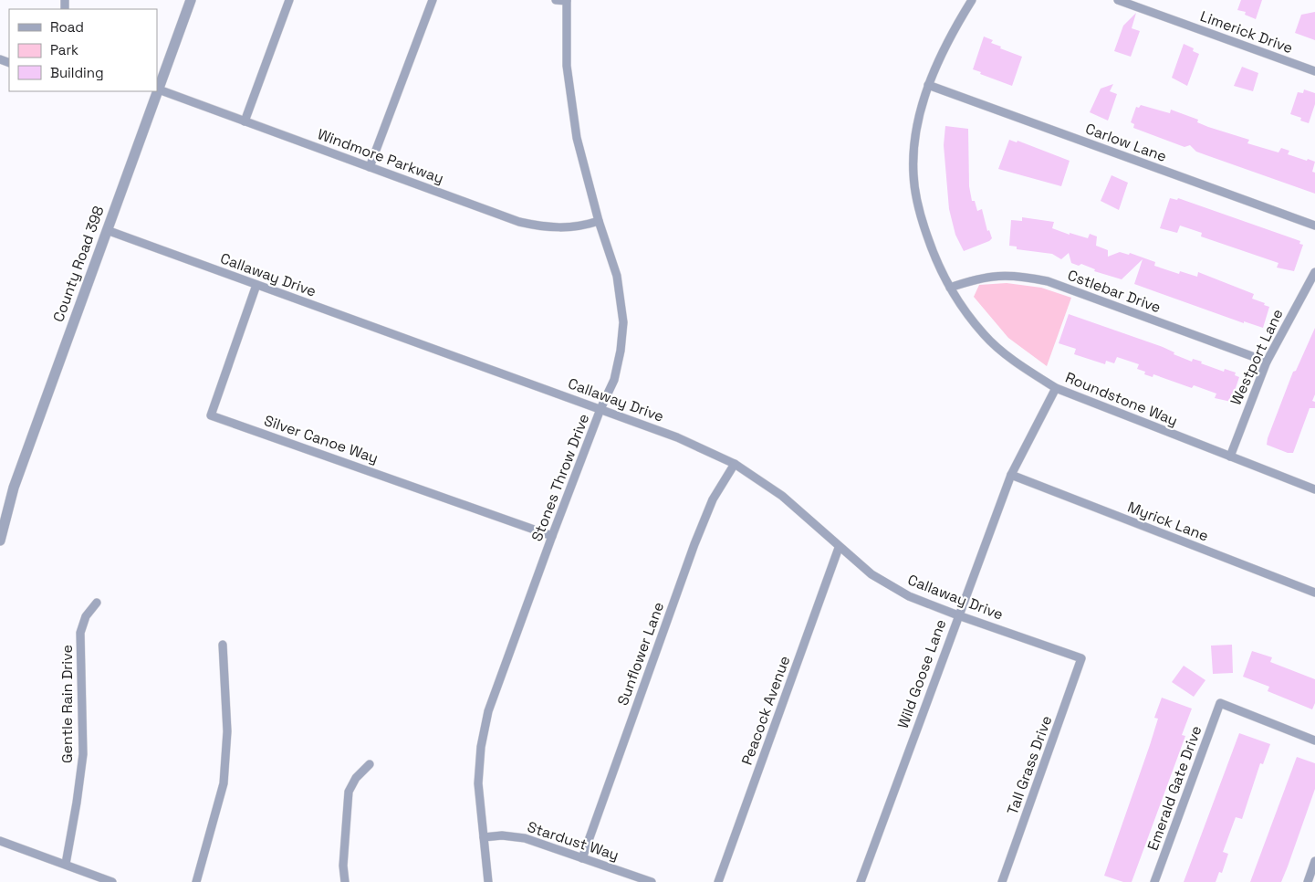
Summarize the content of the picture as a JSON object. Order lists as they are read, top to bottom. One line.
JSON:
{"streets":{"street":["Limerick Drive","Carlow Lane","Windmore Parkway","County Road 398","Callaway Drive","Cstlebar Drive","Westport Lane","Roundstone Way","Silver Canoe Way","Stones Throw Drive","Myrick Lane","Sunflower Lane","Wild Goose Lane","Gentle Rain Drive","Peacock Avenue","Tall Grass Drive","Emerald Gate Drive","Stardust Way"]},"crossings":[["Carlow Lane","Roundstone Way"],["Windmore Parkway","County Road 398"],["Windmore Parkway","Stones Throw Drive"],["County Road 398","Callaway Drive"],["Callaway Drive","Silver Canoe Way"],["Callaway Drive","Stones Throw Drive"],["Callaway Drive","Sunflower Lane"],["Callaway Drive","Wild Goose Lane"],["Callaway Drive","Peacock Avenue"],["Callaway Drive","Tall Grass Drive"],["Cstlebar Drive","Westport Lane"],["Cstlebar Drive","Roundstone Way"],["Westport Lane","Roundstone Way"],["Roundstone Way","Wild Goose Lane"],["Silver Canoe Way","Stones Throw Drive"],["Stones Throw Drive","Stardust Way"],["Myrick Lane","Wild Goose Lane"],["Sunflower Lane","Stardust Way"]],"legend":["Road","Park","Building"]}
